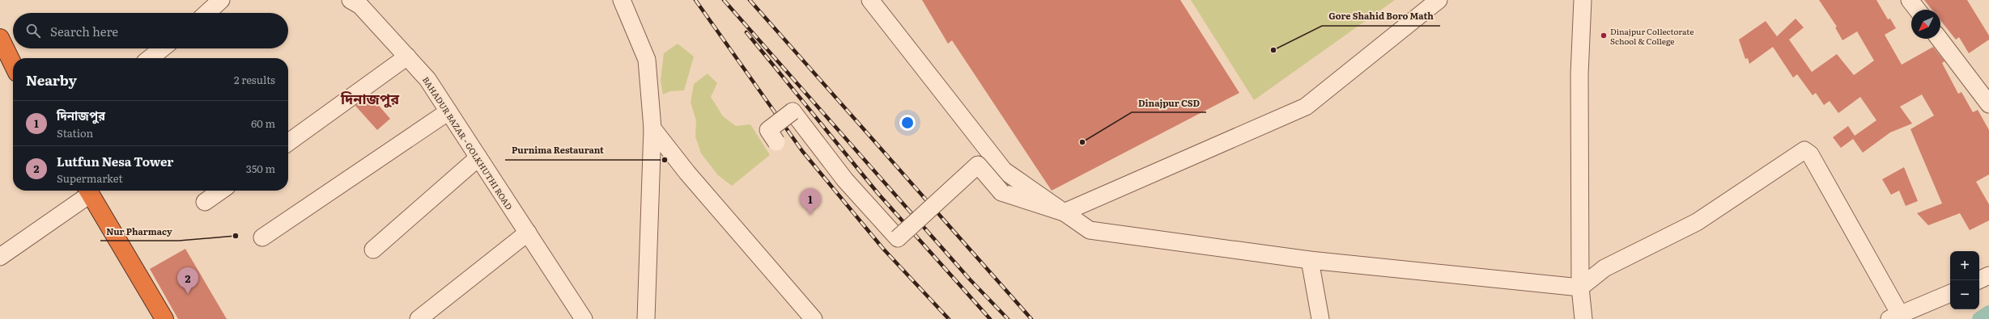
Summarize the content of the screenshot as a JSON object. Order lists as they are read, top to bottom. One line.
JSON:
{"streets":{"street":["BAHADUR BAZAR - GOLKHUTHI ROAD"]},"districts":["দিনাজপুর"],"places":["Dinajpur Collectorate School & College","Gore Shahid Boro Math","Dinajpur CSD","Purnima Restaurant","Nur Pharmacy"],"north":"bottom left","page":{"search":"Search here","heading":["Nearby","2 results"],"list":[{"mark":"1","name":"দিনাজপুর","note":"Station","value":"60 m"},{"mark":"2","name":"Lutfun Nesa Tower","note":"Supermarket","value":"350 m"}],"pins":["1","2"],"map_buttons":["+","−"]}}
